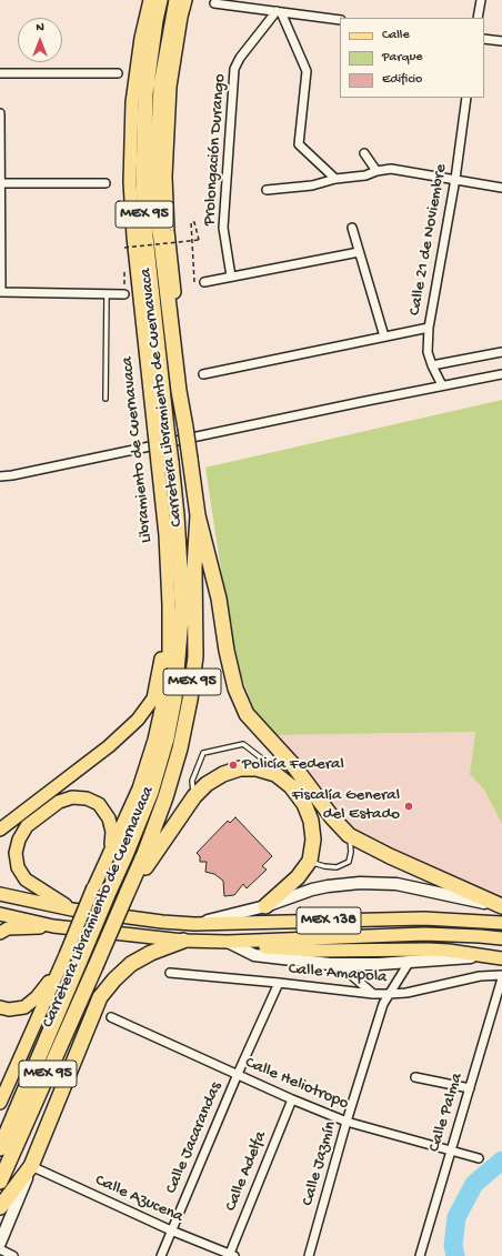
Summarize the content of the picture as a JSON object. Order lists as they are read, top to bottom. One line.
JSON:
{"streets":{"highway":["MEX 95","Carretera Libramiento de Cuernavaca"],"main road":["Libramiento de Cuernavaca","MEX 138"],"street":["Prolongación Durango","Calle 21 de Noviembre","Calle Amapola","Calle Heliotropo","Calle Palma","Calle Jacarandas","Calle Jazmín","Calle Adelfa","Calle Azucena"]},"crossings":[["MEX 95","Carretera Libramiento de Cuernavaca"],["Carretera Libramiento de Cuernavaca","Libramiento de Cuernavaca"],["MEX 138","Calle Jazmín"],["Calle Amapola","Calle Jacarandas"],["Calle Amapola","Calle Jazmín"],["Calle Heliotropo","Calle Palma"],["Calle Heliotropo","Calle Jacarandas"],["Calle Heliotropo","Calle Jazmín"],["Calle Heliotropo","Calle Adelfa"],["Calle Jacarandas","Calle Azucena"],["Calle Adelfa","Calle Azucena"]],"places":["Policía Federal","Fiscalía General del Estado"],"legend":["Calle","Parque","Edificio"],"north":"top"}
